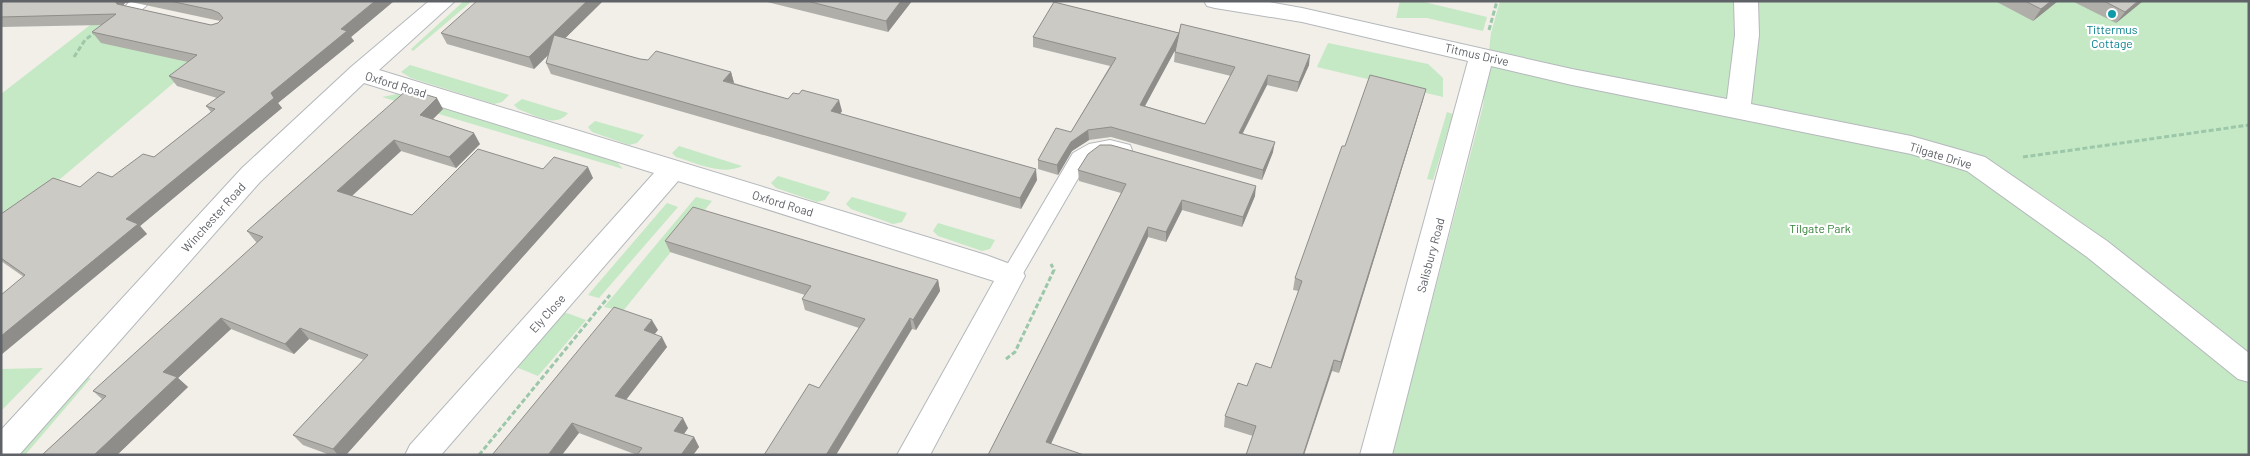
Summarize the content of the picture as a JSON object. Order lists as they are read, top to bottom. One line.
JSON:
{"streets":{"street":["Titmus Drive","Oxford Road","Tilgate Drive","Winchester Road","Salisbury Road","Ely Close"]},"crossings":[["Titmus Drive","Tilgate Drive"],["Titmus Drive","Salisbury Road"],["Oxford Road","Winchester Road"],["Oxford Road","Ely Close"]],"parks":["Tilgate Park"],"places":["Tittermus Cottage"]}
